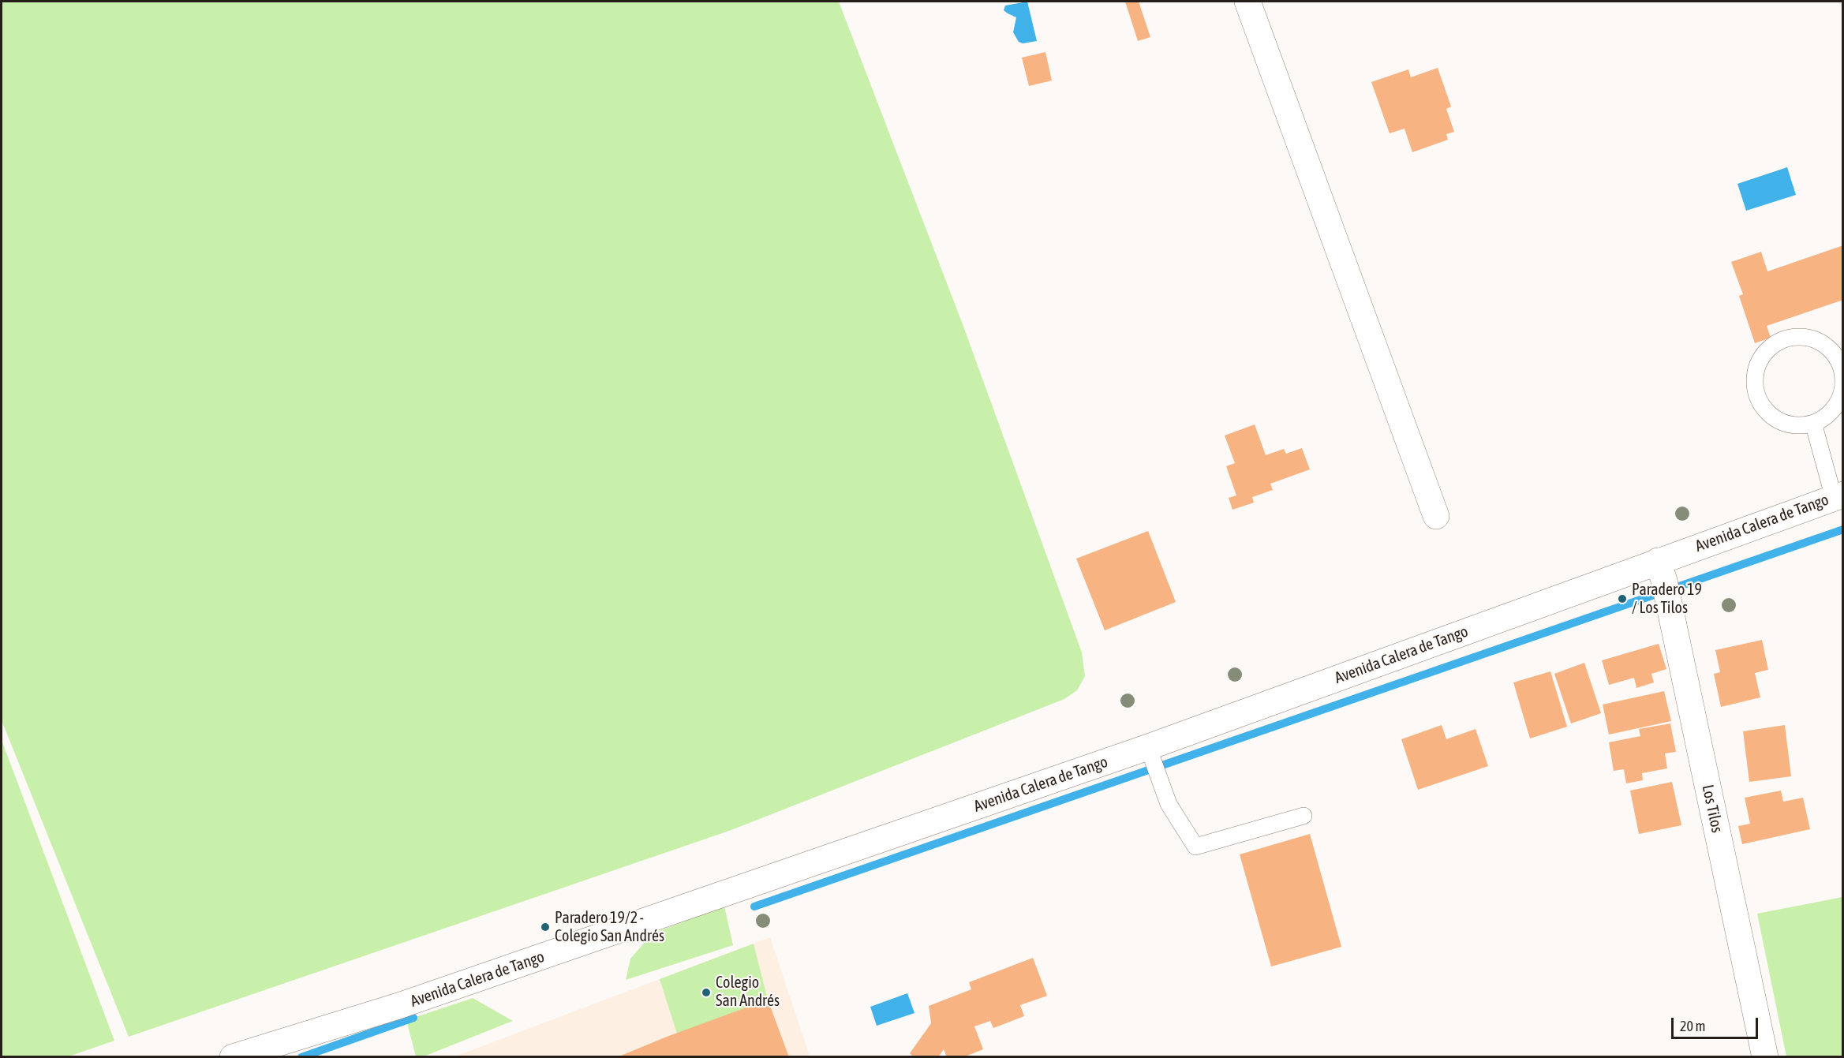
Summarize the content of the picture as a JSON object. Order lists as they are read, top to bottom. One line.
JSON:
{"streets":{"main road":["Avenida Calera de Tango","Los Tilos"]},"crossings":[["Avenida Calera de Tango","Los Tilos"]],"places":["Paradero 19 / Los Tilos","Paradero 19/2 - Colegio San Andrés","Colegio San Andrés"],"scale_bar":"20 m"}
